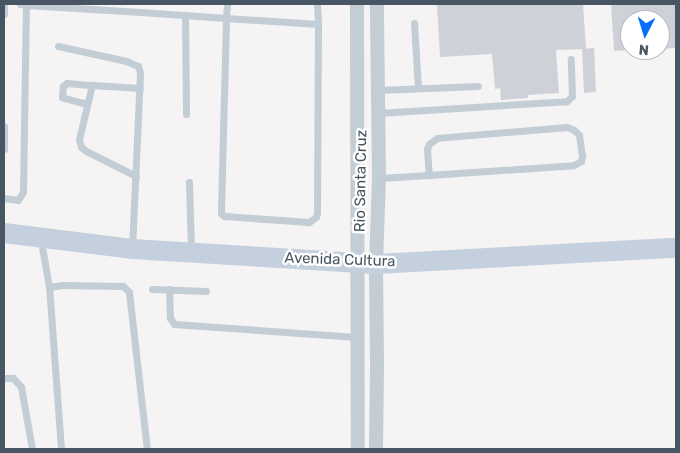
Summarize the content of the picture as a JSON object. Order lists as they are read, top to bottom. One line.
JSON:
{"streets":{"street":["Rio Santa Cruz","Avenida Cultura"]},"crossings":[["Rio Santa Cruz","Avenida Cultura"]],"north":"bottom"}
